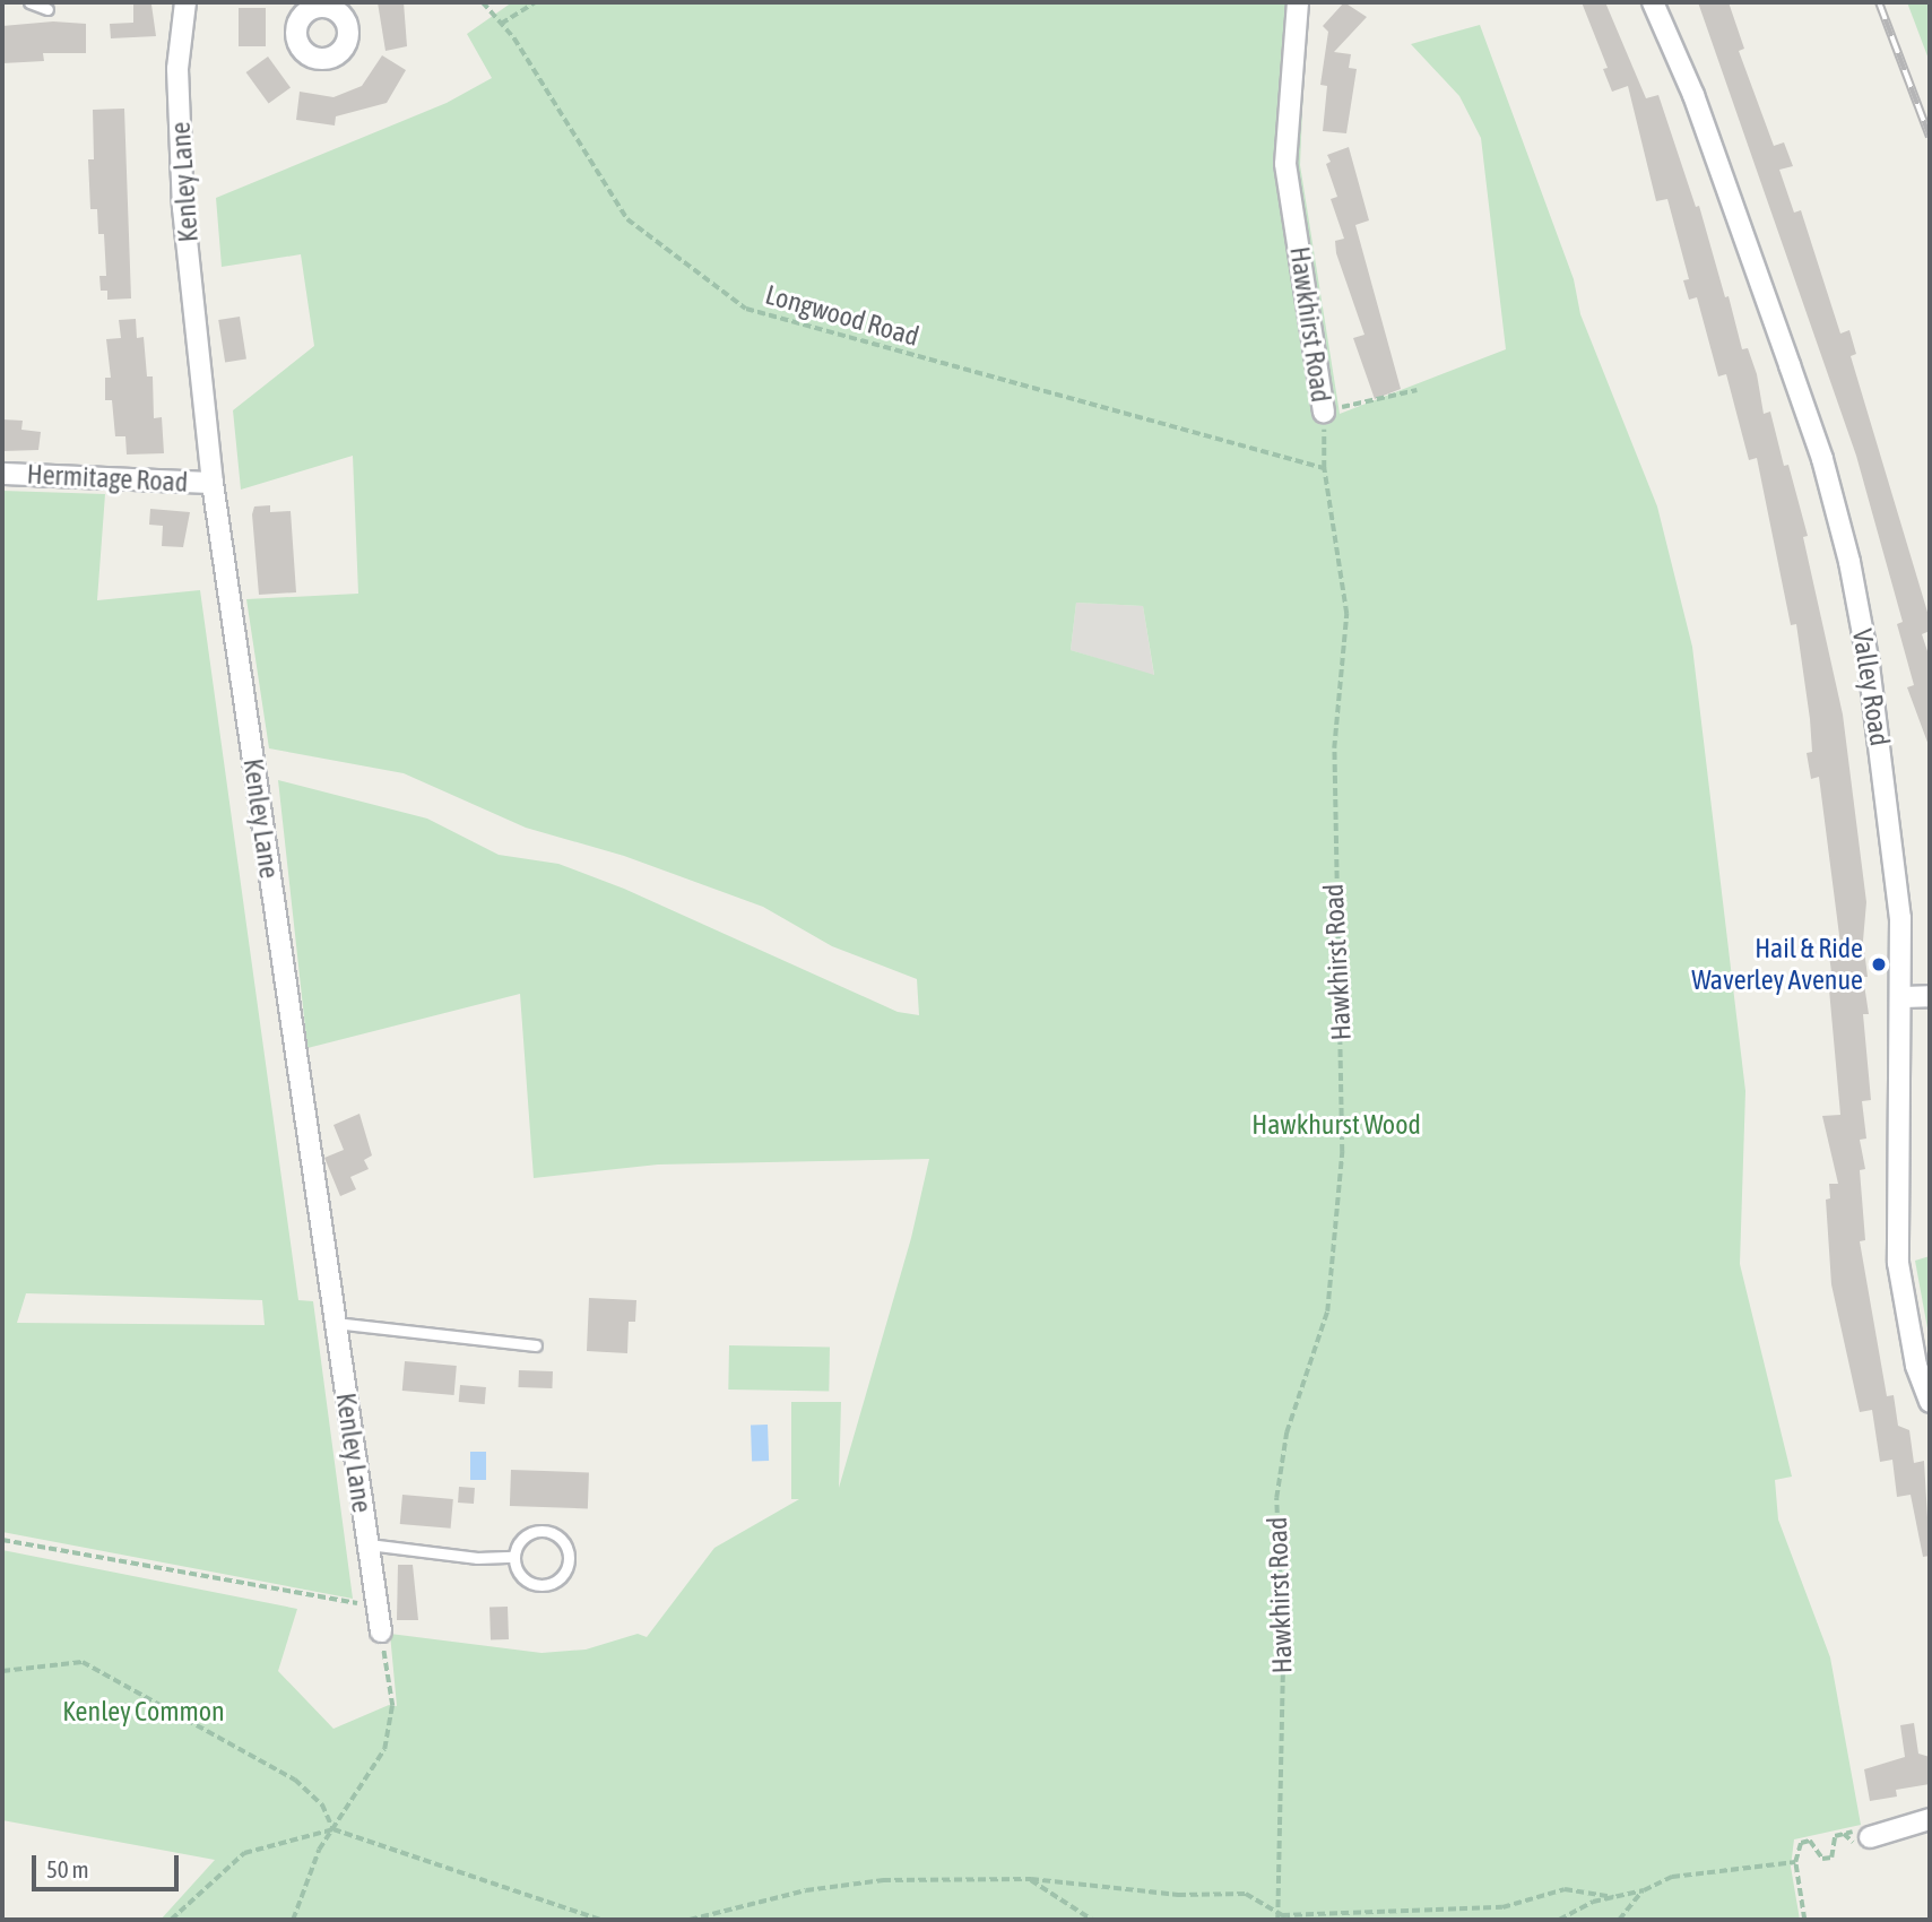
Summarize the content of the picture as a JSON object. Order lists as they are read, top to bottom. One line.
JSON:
{"streets":{"street":["Kenley Lane","Hawkhirst Road","Hermitage Road","Valley Road"],"path":["Longwood Road"]},"crossings":[["Kenley Lane","Hermitage Road"],["Longwood Road","Hawkhirst Road"]],"parks":["Hawkhurst Wood","Kenley Common"],"places":["Hail & Ride Waverley Avenue"],"scale_bar":"50 m"}
